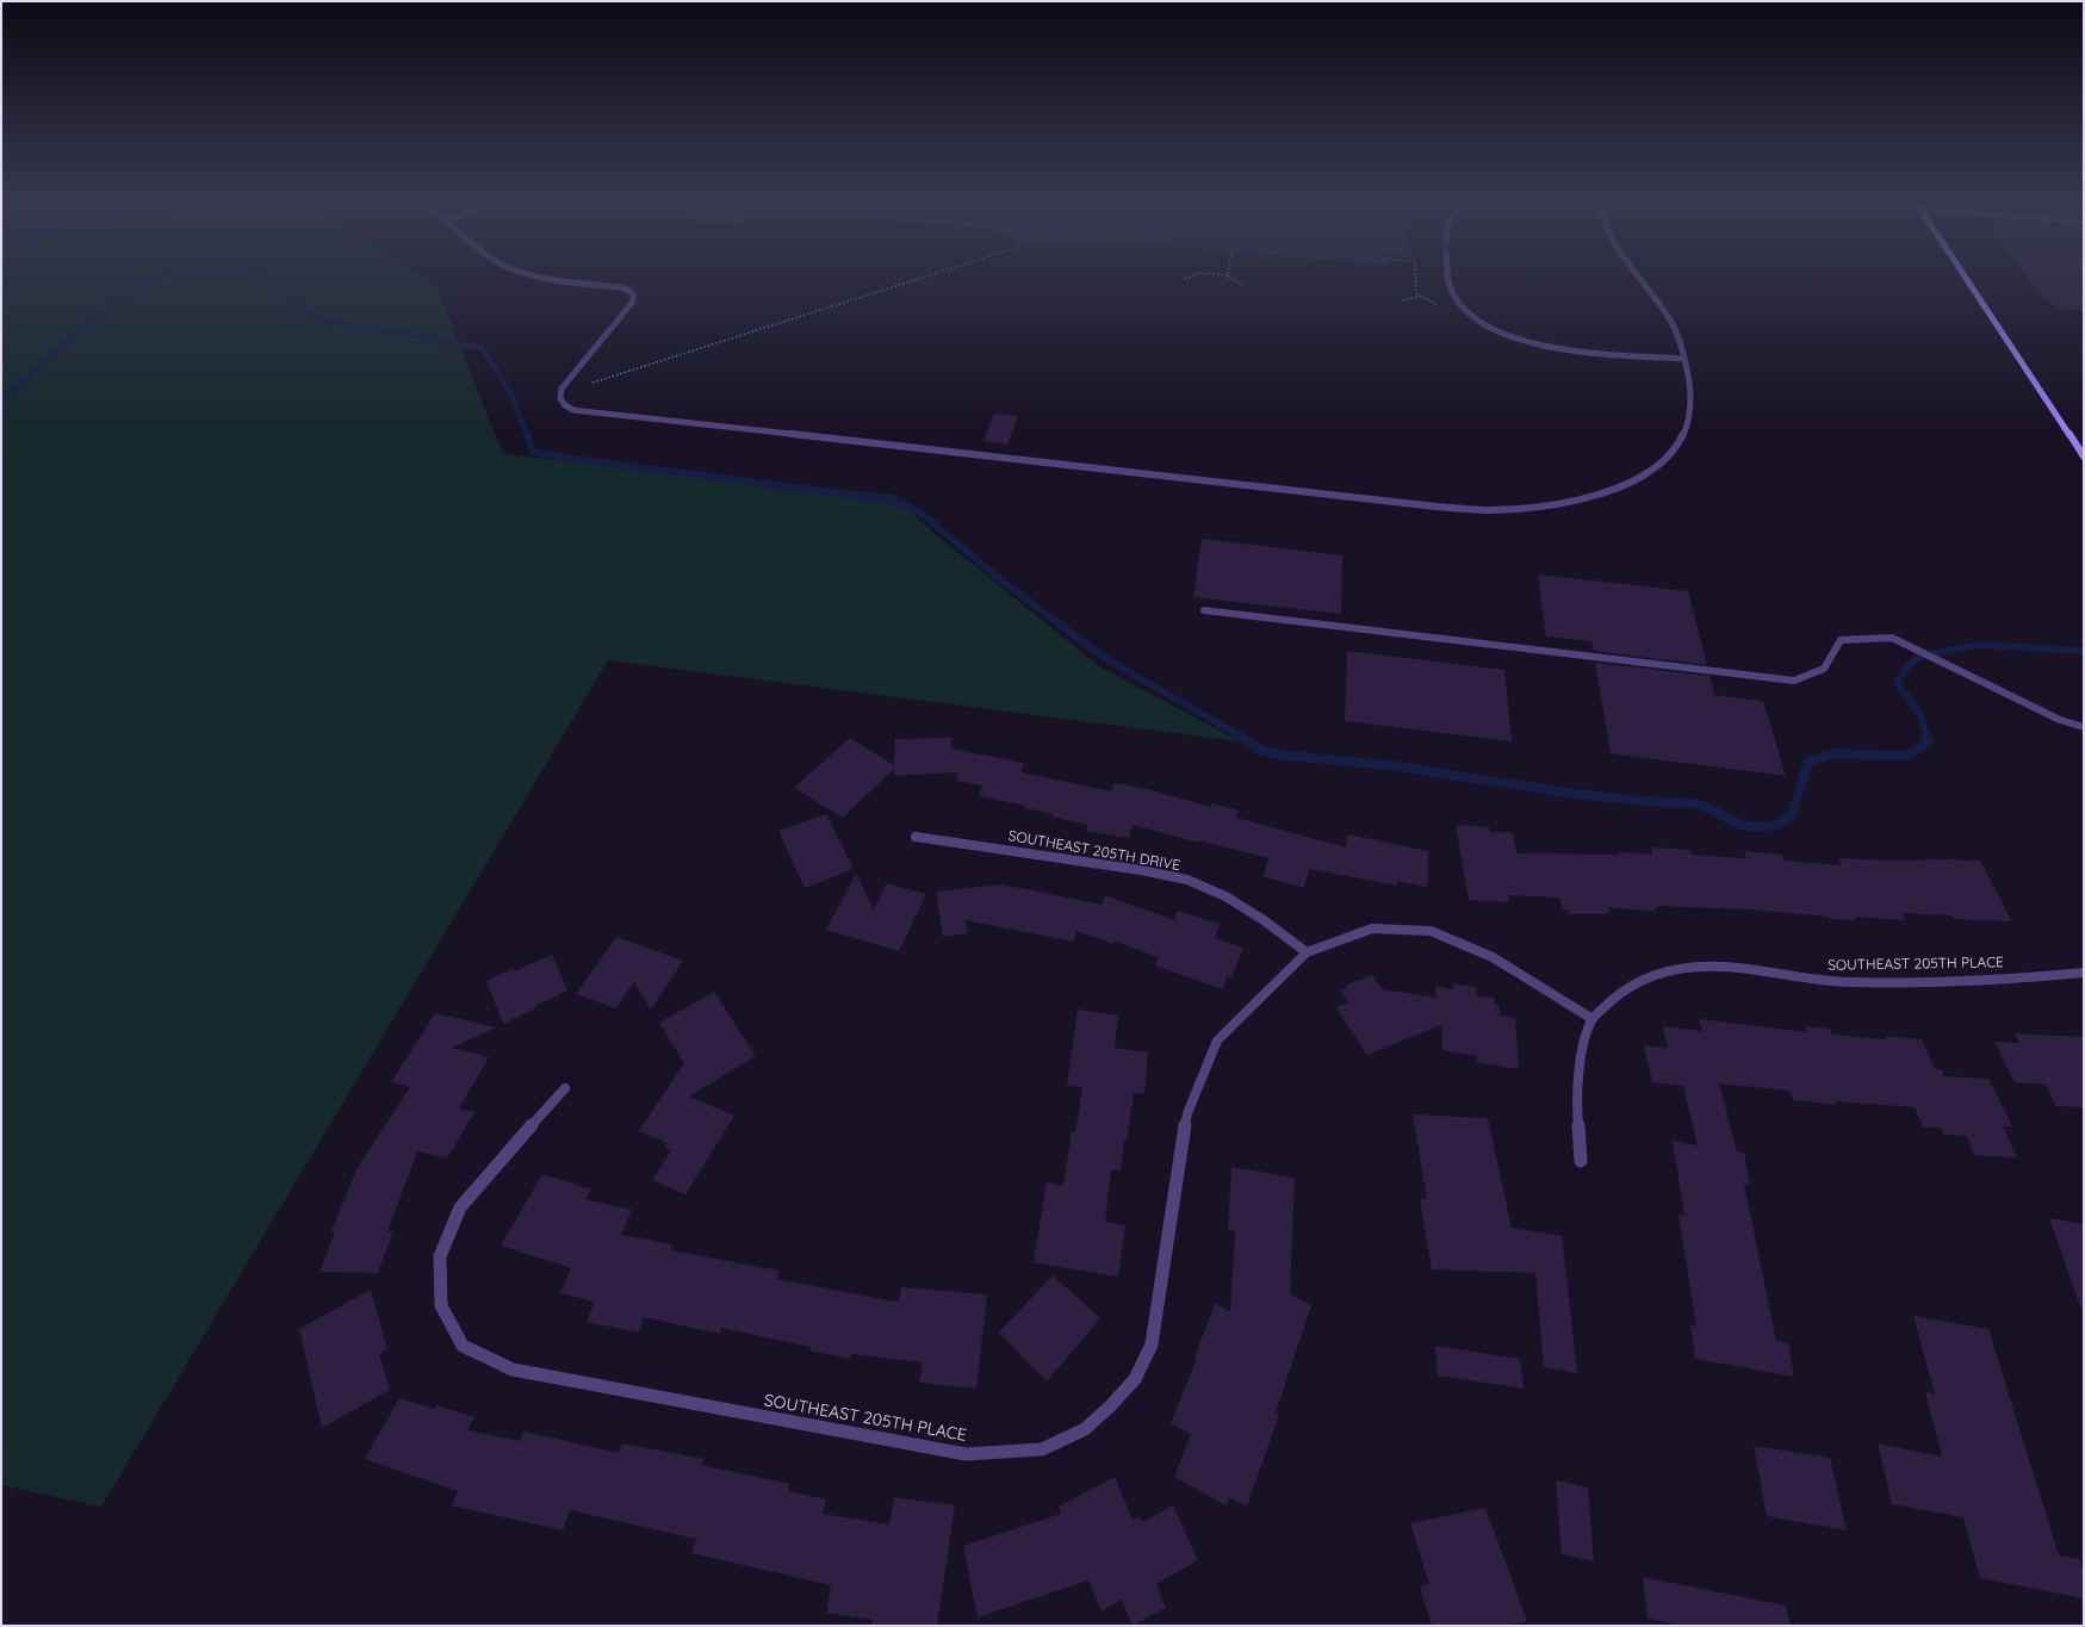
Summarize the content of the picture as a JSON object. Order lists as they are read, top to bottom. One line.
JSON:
{"streets":{"street":["SOUTHEAST 205TH DRIVE","SOUTHEAST 205TH PLACE"]},"crossings":[["SOUTHEAST 205TH DRIVE","SOUTHEAST 205TH PLACE"]]}
